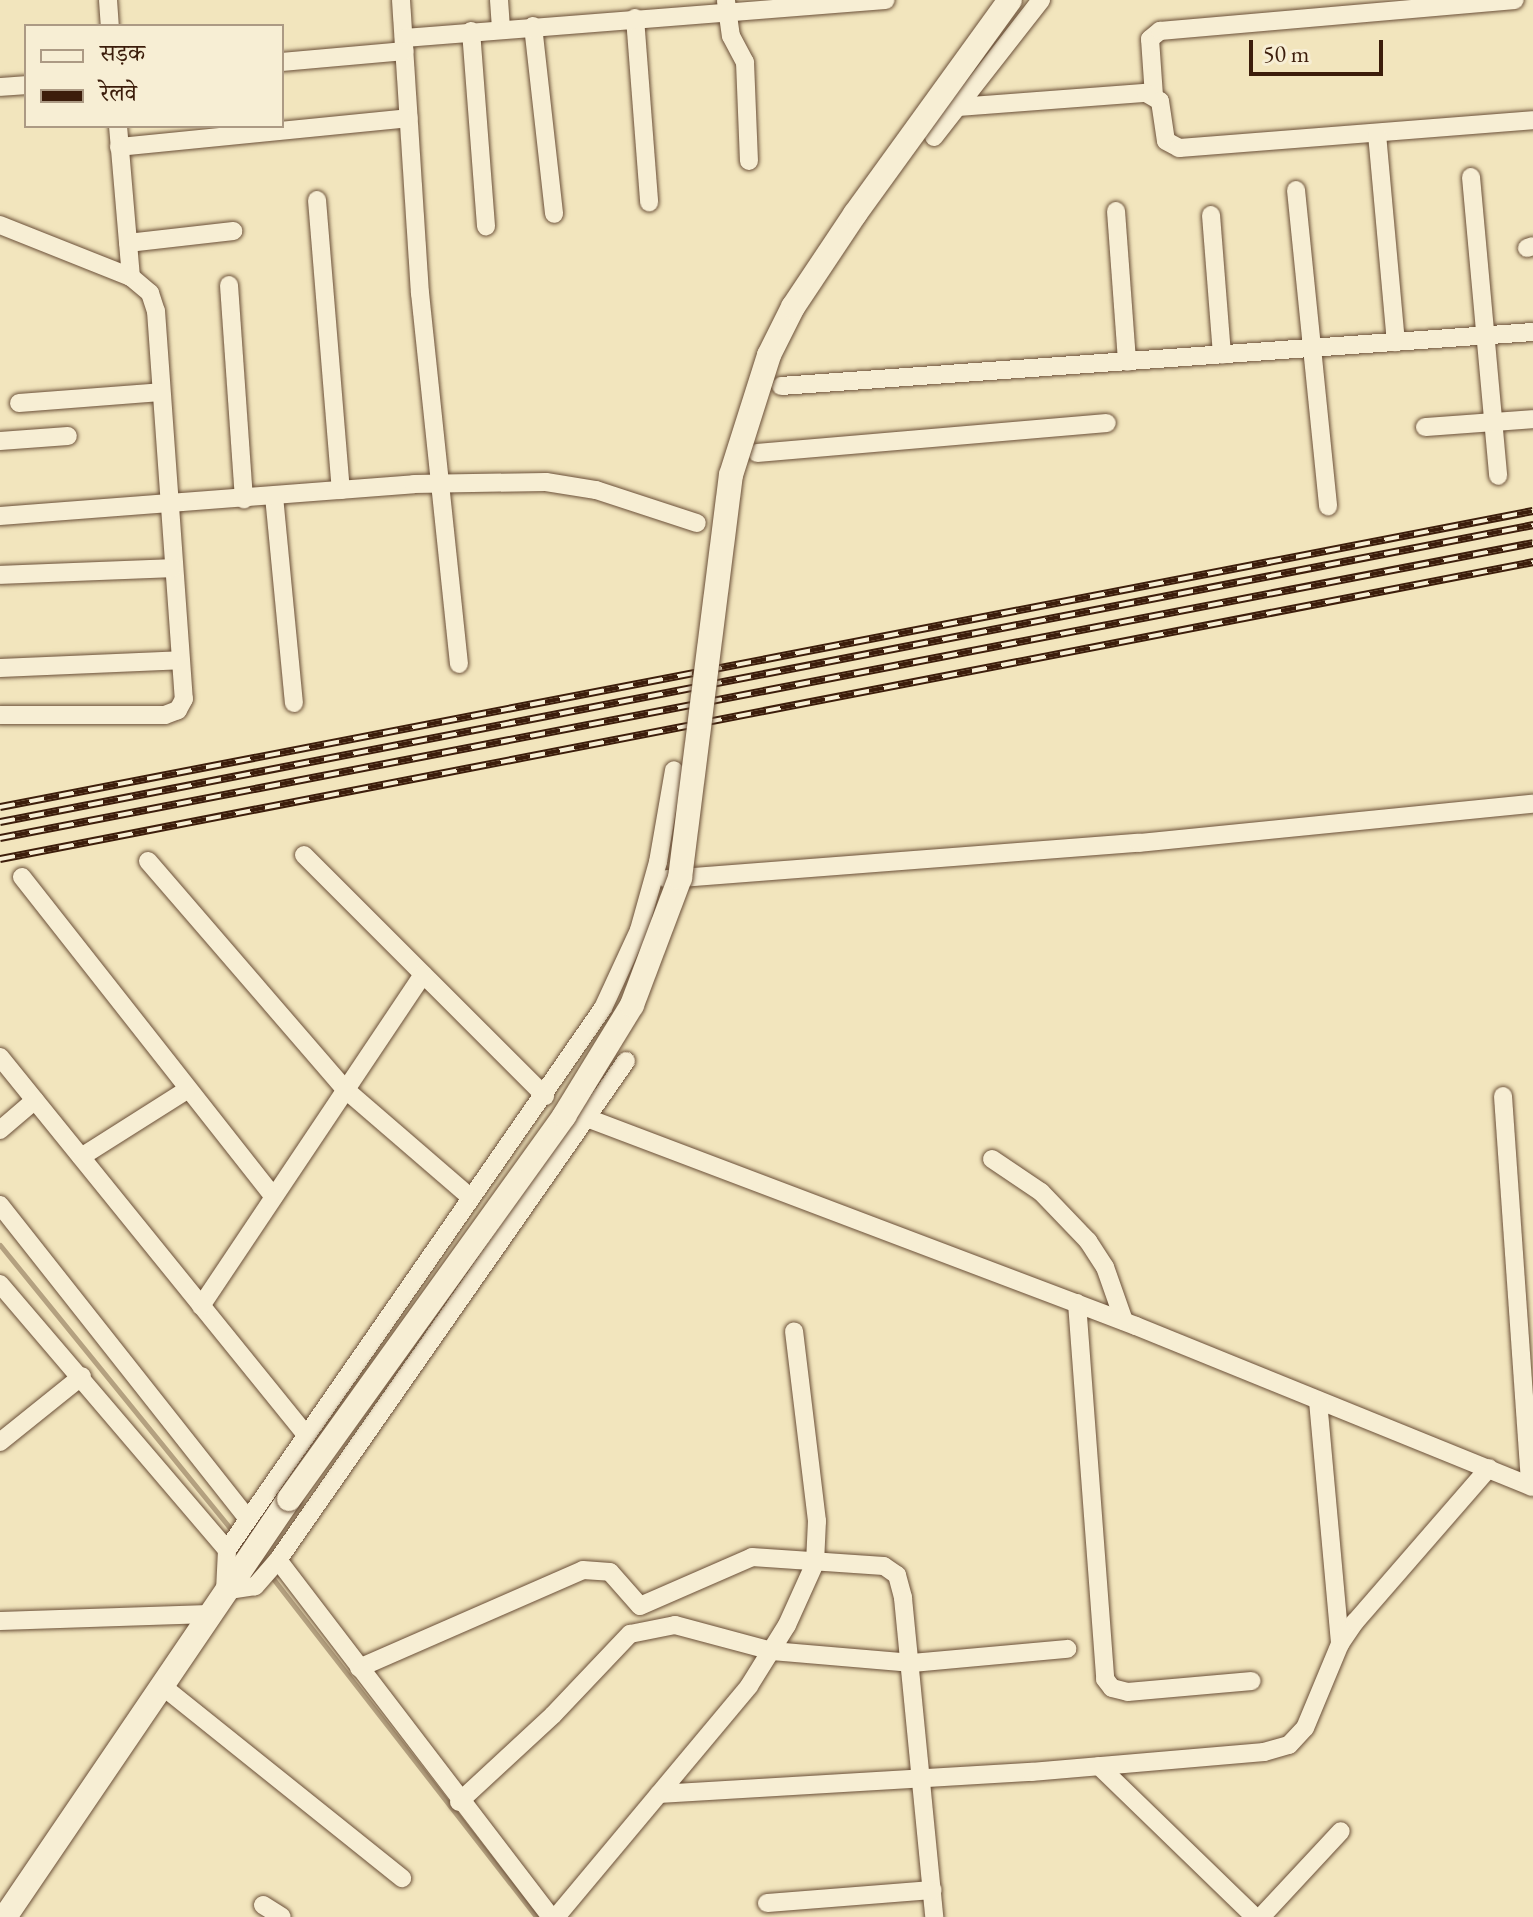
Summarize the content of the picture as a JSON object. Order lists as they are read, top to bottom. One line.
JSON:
{"legend":["सड़क","रेलवे"],"scale_bar":"50 m"}
